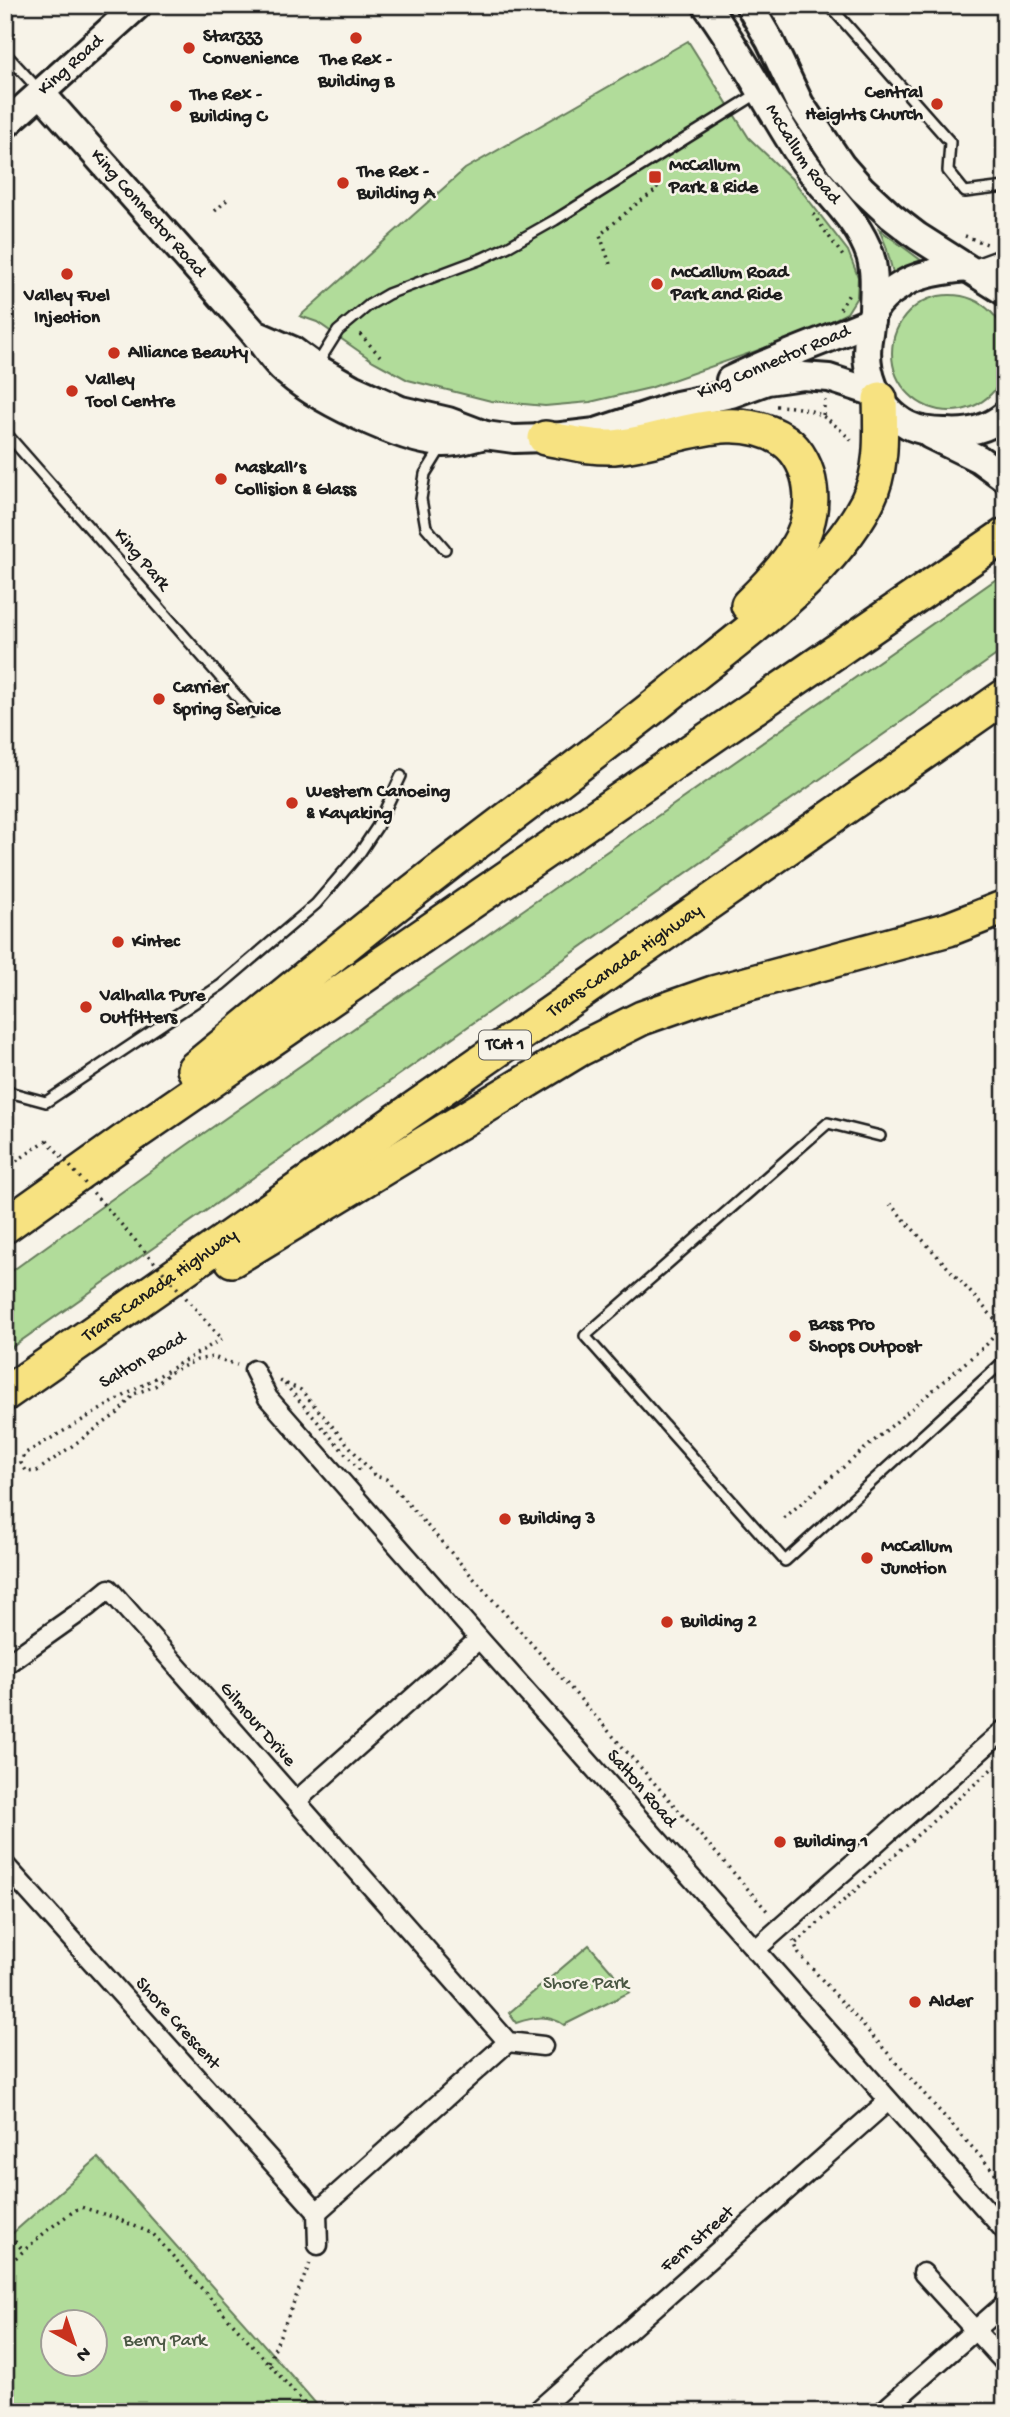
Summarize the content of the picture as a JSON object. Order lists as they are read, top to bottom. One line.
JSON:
{"streets":{"highway":["Trans-Canada Highway","TCH 1"],"street":["King Road","McCallum Road","King Connector Road","Salton Road","Gilmour Drive","Shore Crescent","Fern Street"],"lane":["King Park"]},"crossings":[["King Road","King Connector Road"],["McCallum Road","King Connector Road"],["Salton Road","Fern Street"]],"parks":["Shore Park","Berry Park"],"places":{"other":["The Rex - Building B","Starzzz Convenience","Central Heights Church","The Rex - Building C","The Rex - Building A","Valley Fuel Injection","McCallum Road Park and Ride","Alliance Beauty","Valley Tool Centre","Maskall’s Collision & Glass","Carrier Spring Service","Western Canoeing & Kayaking","Kintec","Valhalla Pure Outfitters","Bass Pro Shops Outpost","Building 3","McCallum Junction","Building 2","Building 1","Alder"],"transit":["McCallum Park & Ride"]},"north":"bottom right"}
